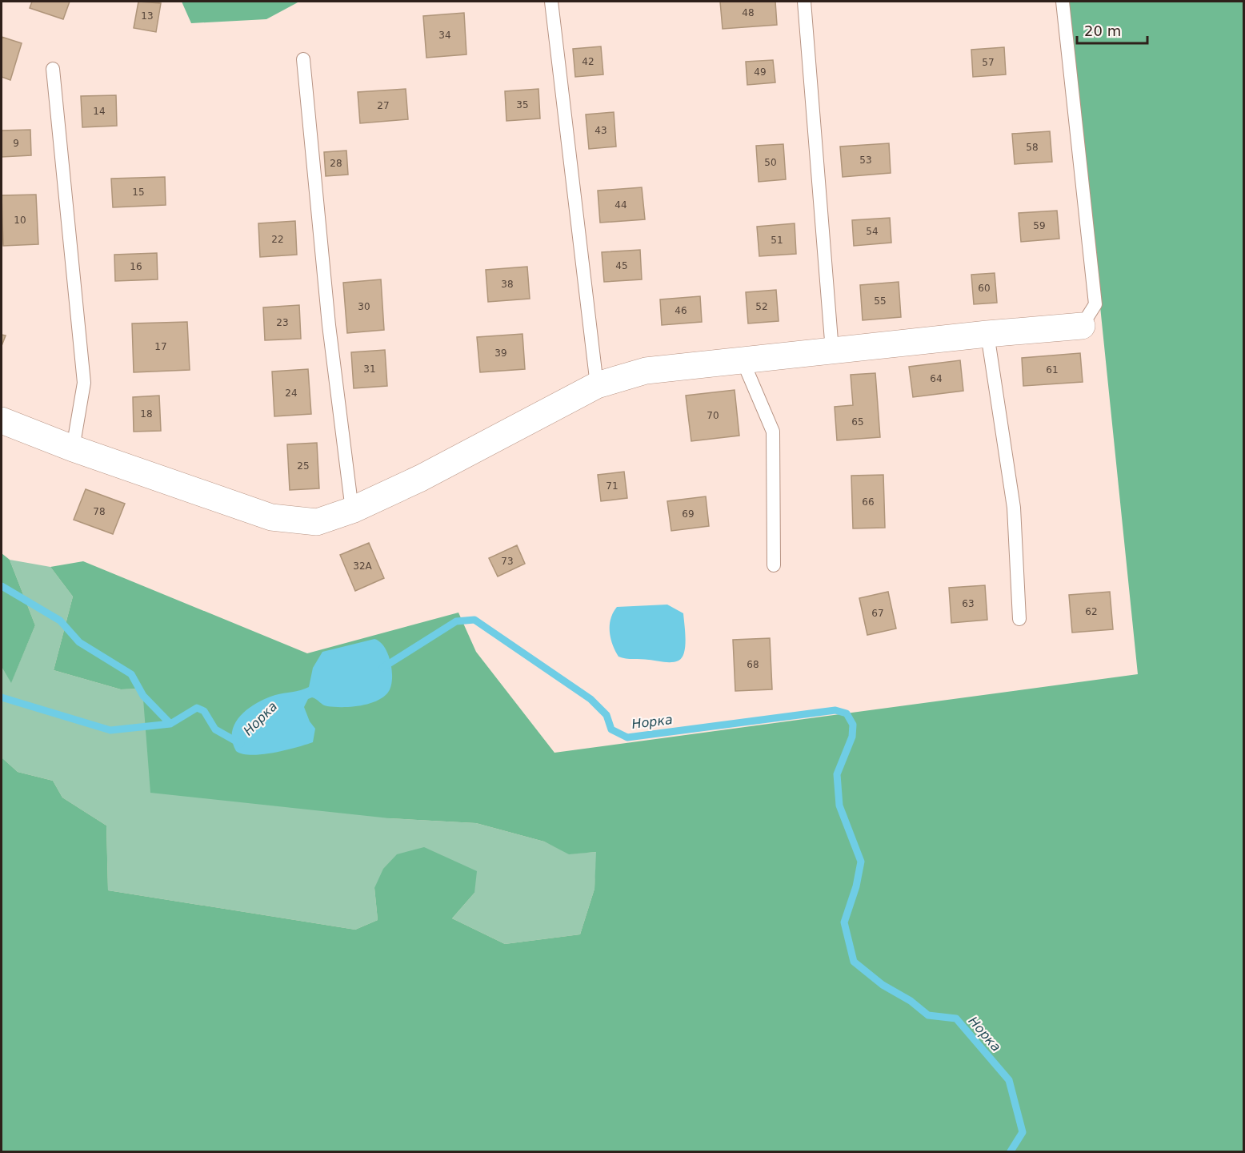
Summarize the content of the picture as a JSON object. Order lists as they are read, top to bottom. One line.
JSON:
{"water":["Норка"],"house_numbers":["48","13","34","42","57","49","35","27","14","43","9","58","53","50","28","15","44","10","59","54","22","51","45","16","38","60","55","30","52","46","23","17","39","31","61","64","24","18","70","65","25","71","66","78","69","73","32А","63","62","67","68"],"scale_bar":"20 m"}
